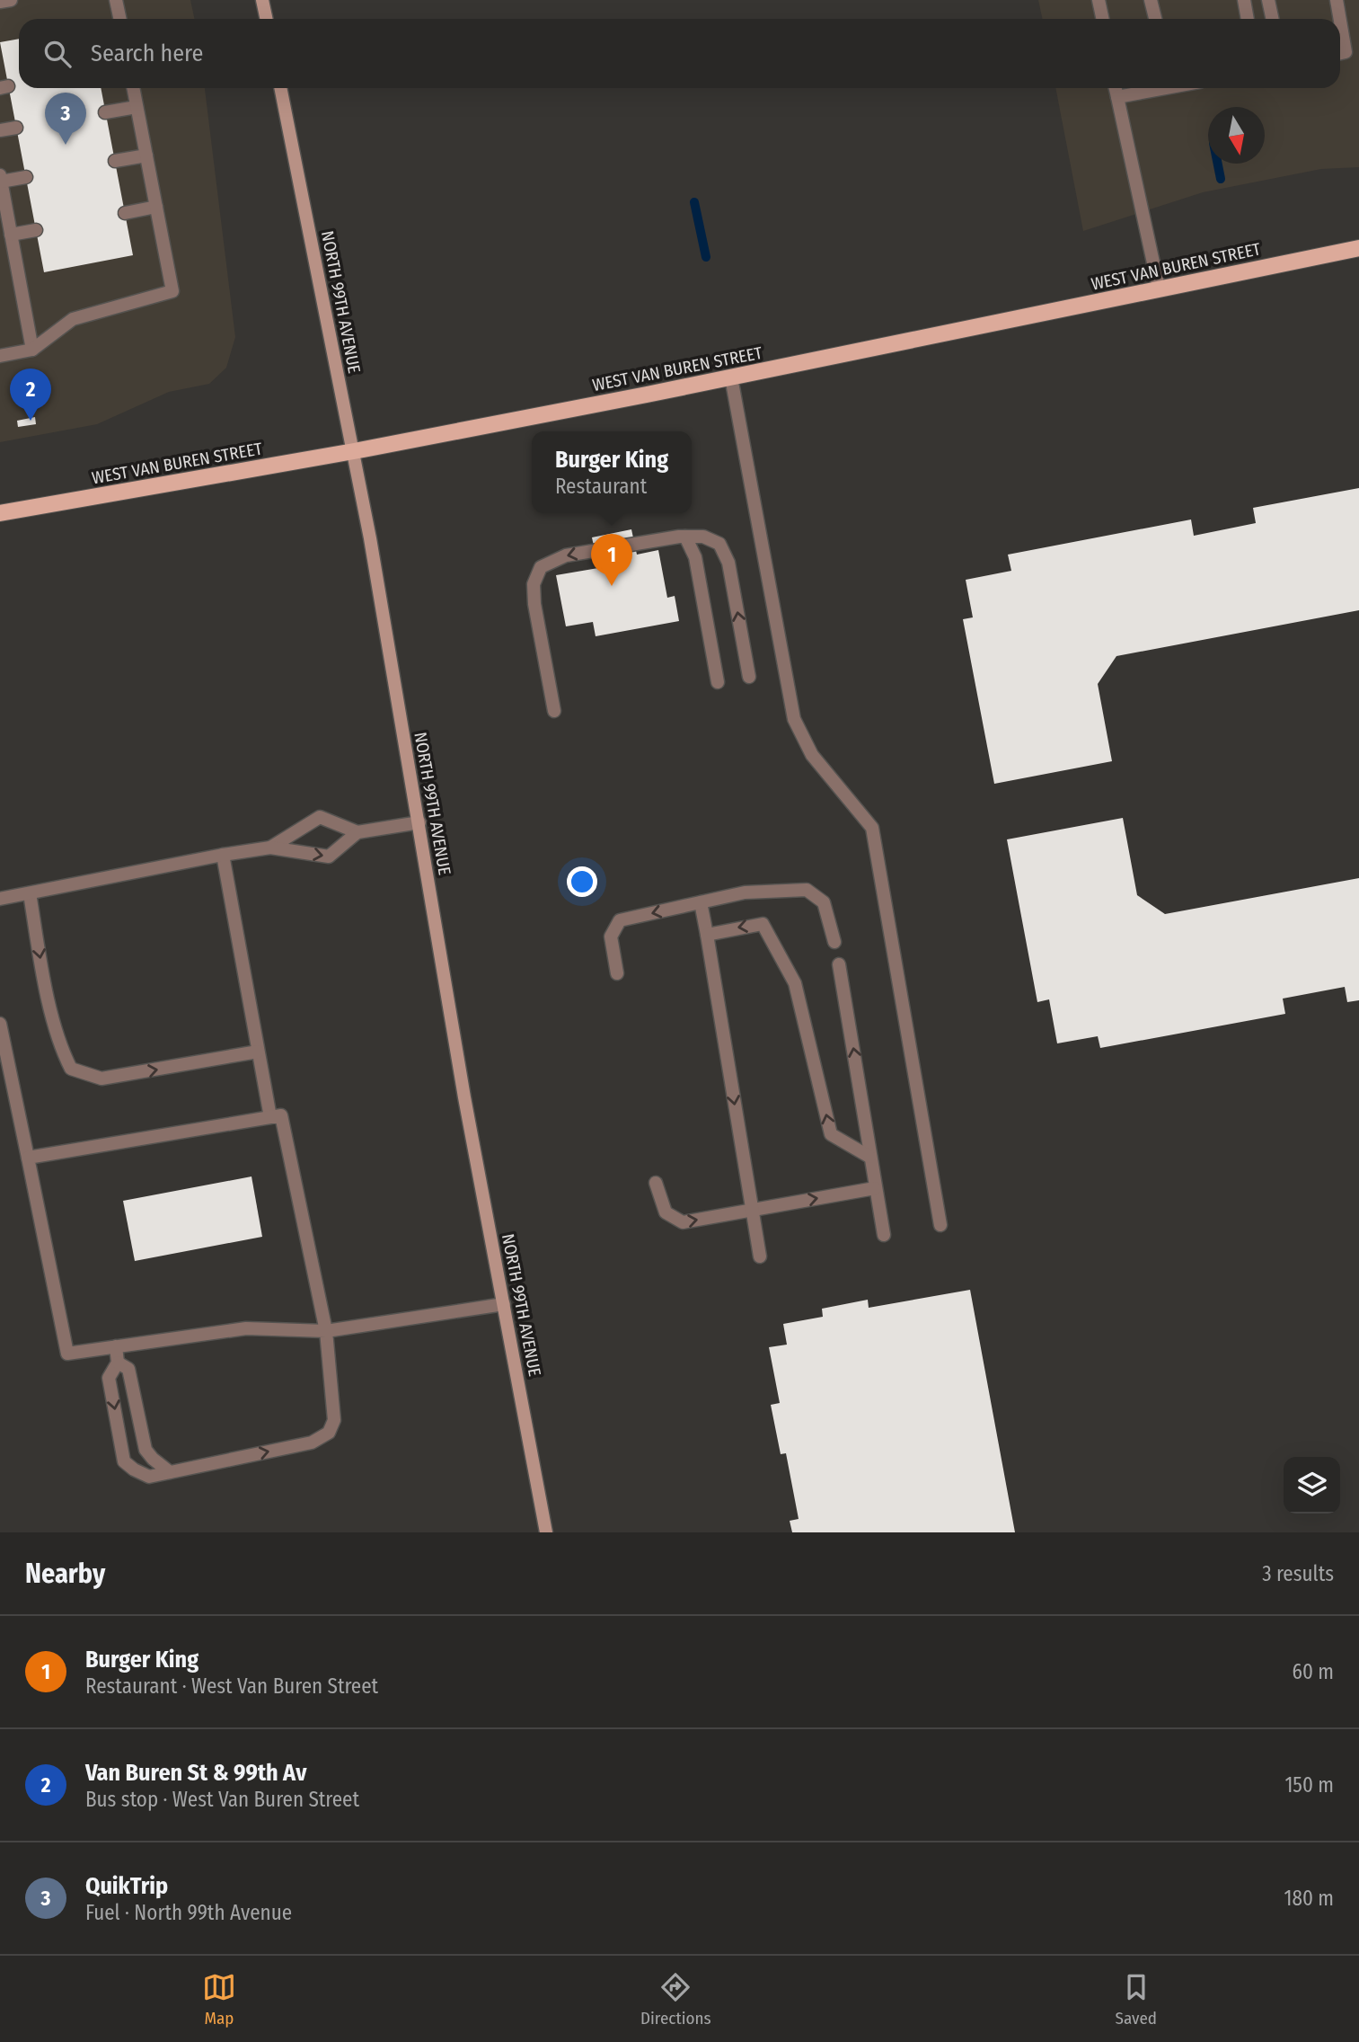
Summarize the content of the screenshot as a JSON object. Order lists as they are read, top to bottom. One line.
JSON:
{"streets":{"main road":["WEST VAN BUREN STREET","NORTH 99TH AVENUE"]},"crossings":[["WEST VAN BUREN STREET","NORTH 99TH AVENUE"]],"north":"bottom","page":{"search":"Search here","pins":["3","2","1"],"popup":["Burger King","Restaurant"],"heading":["Nearby","3 results"],"list":[{"mark":"1","name":"Burger King","note":"Restaurant · West Van Buren Street","value":"60 m"},{"mark":"2","name":"Van Buren St & 99th Av","note":"Bus stop · West Van Buren Street","value":"150 m"},{"mark":"3","name":"QuikTrip","note":"Fuel · North 99th Avenue","value":"180 m"}],"nav":["Map","Directions","Saved"]}}
